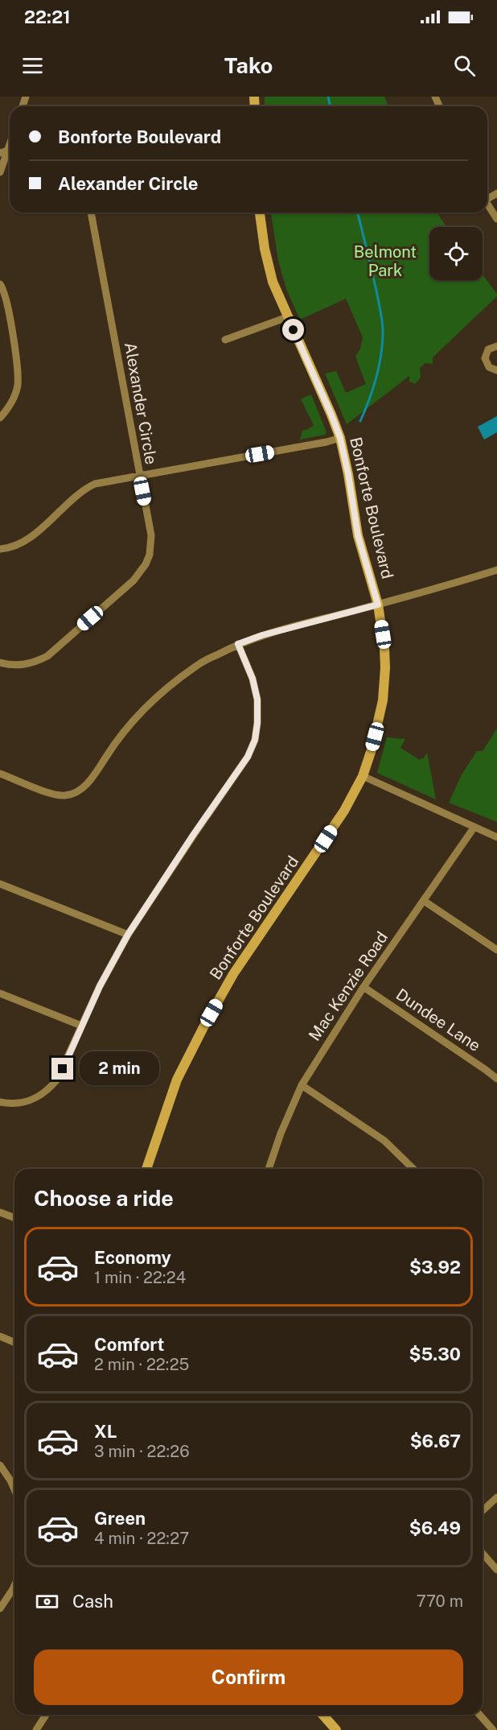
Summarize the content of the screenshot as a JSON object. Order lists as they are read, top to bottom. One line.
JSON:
{"streets":{"main road":["Bonforte Boulevard"],"street":["Alexander Circle","Mac Kenzie Road","Dundee Lane"]},"crossings":[["Mac Kenzie Road","Dundee Lane"]],"parks":["Belmont Park"],"page":{"status":"22:21","header":"Tako","banner":["Bonforte Boulevard","Alexander Circle"],"bubble":"2 min","heading":"Choose a ride","list":[{"name":"Economy","note":"1 min · 22:24","value":"$3.92"},{"name":"Comfort","note":"2 min · 22:25","value":"$5.30"},{"name":"XL","note":"3 min · 22:26","value":"$6.67"},{"name":"Green","note":"4 min · 22:27","value":"$6.49"}],"pay":["Cash","770 m"],"buttons":"Confirm"}}
